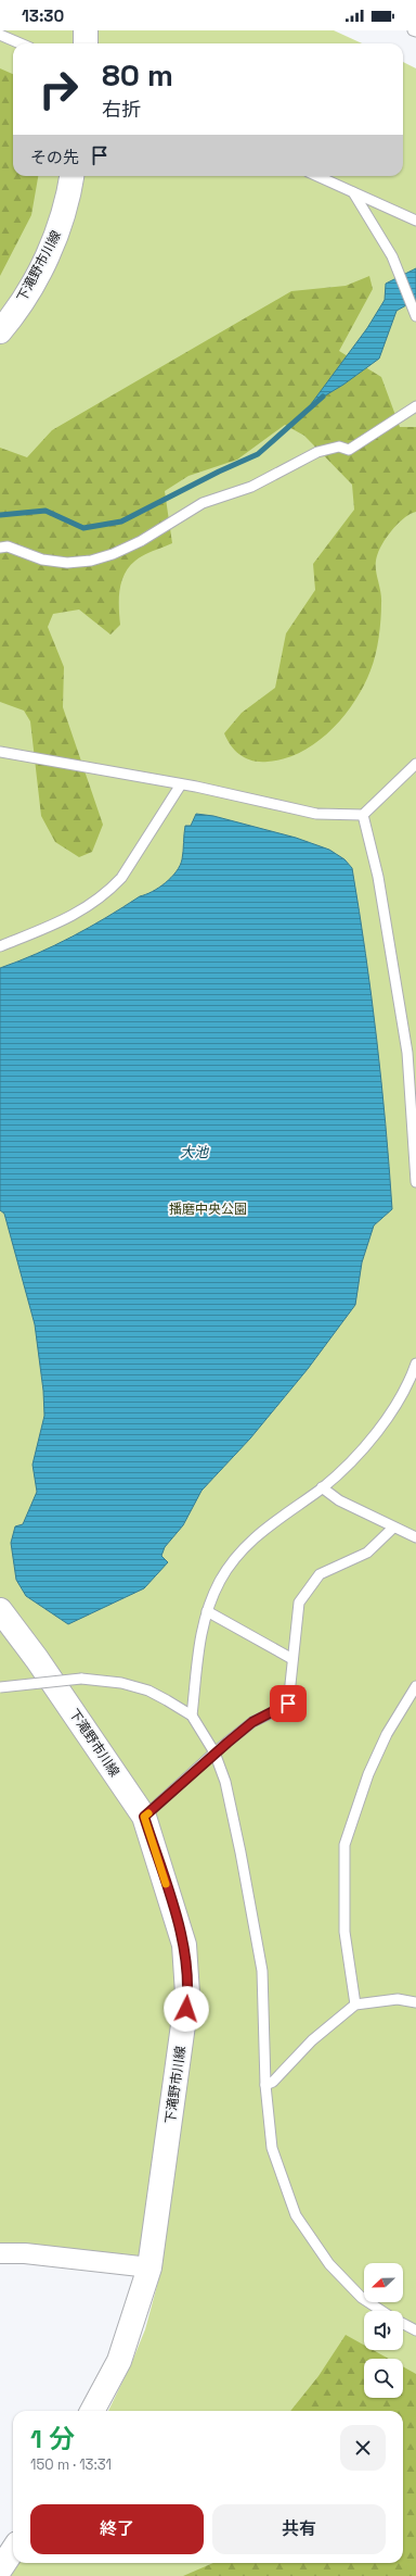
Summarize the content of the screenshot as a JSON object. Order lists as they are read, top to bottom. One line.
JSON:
{"streets":{"main road":["下滝野市川線"]},"water":["大池"],"parks":["播磨中央公園"],"north":"left","page":{"status":"13:30","turn":["80 m","右折"],"then":"その先","heading":["1 分","150 m · 13:31"],"buttons":["終了","共有"]}}
